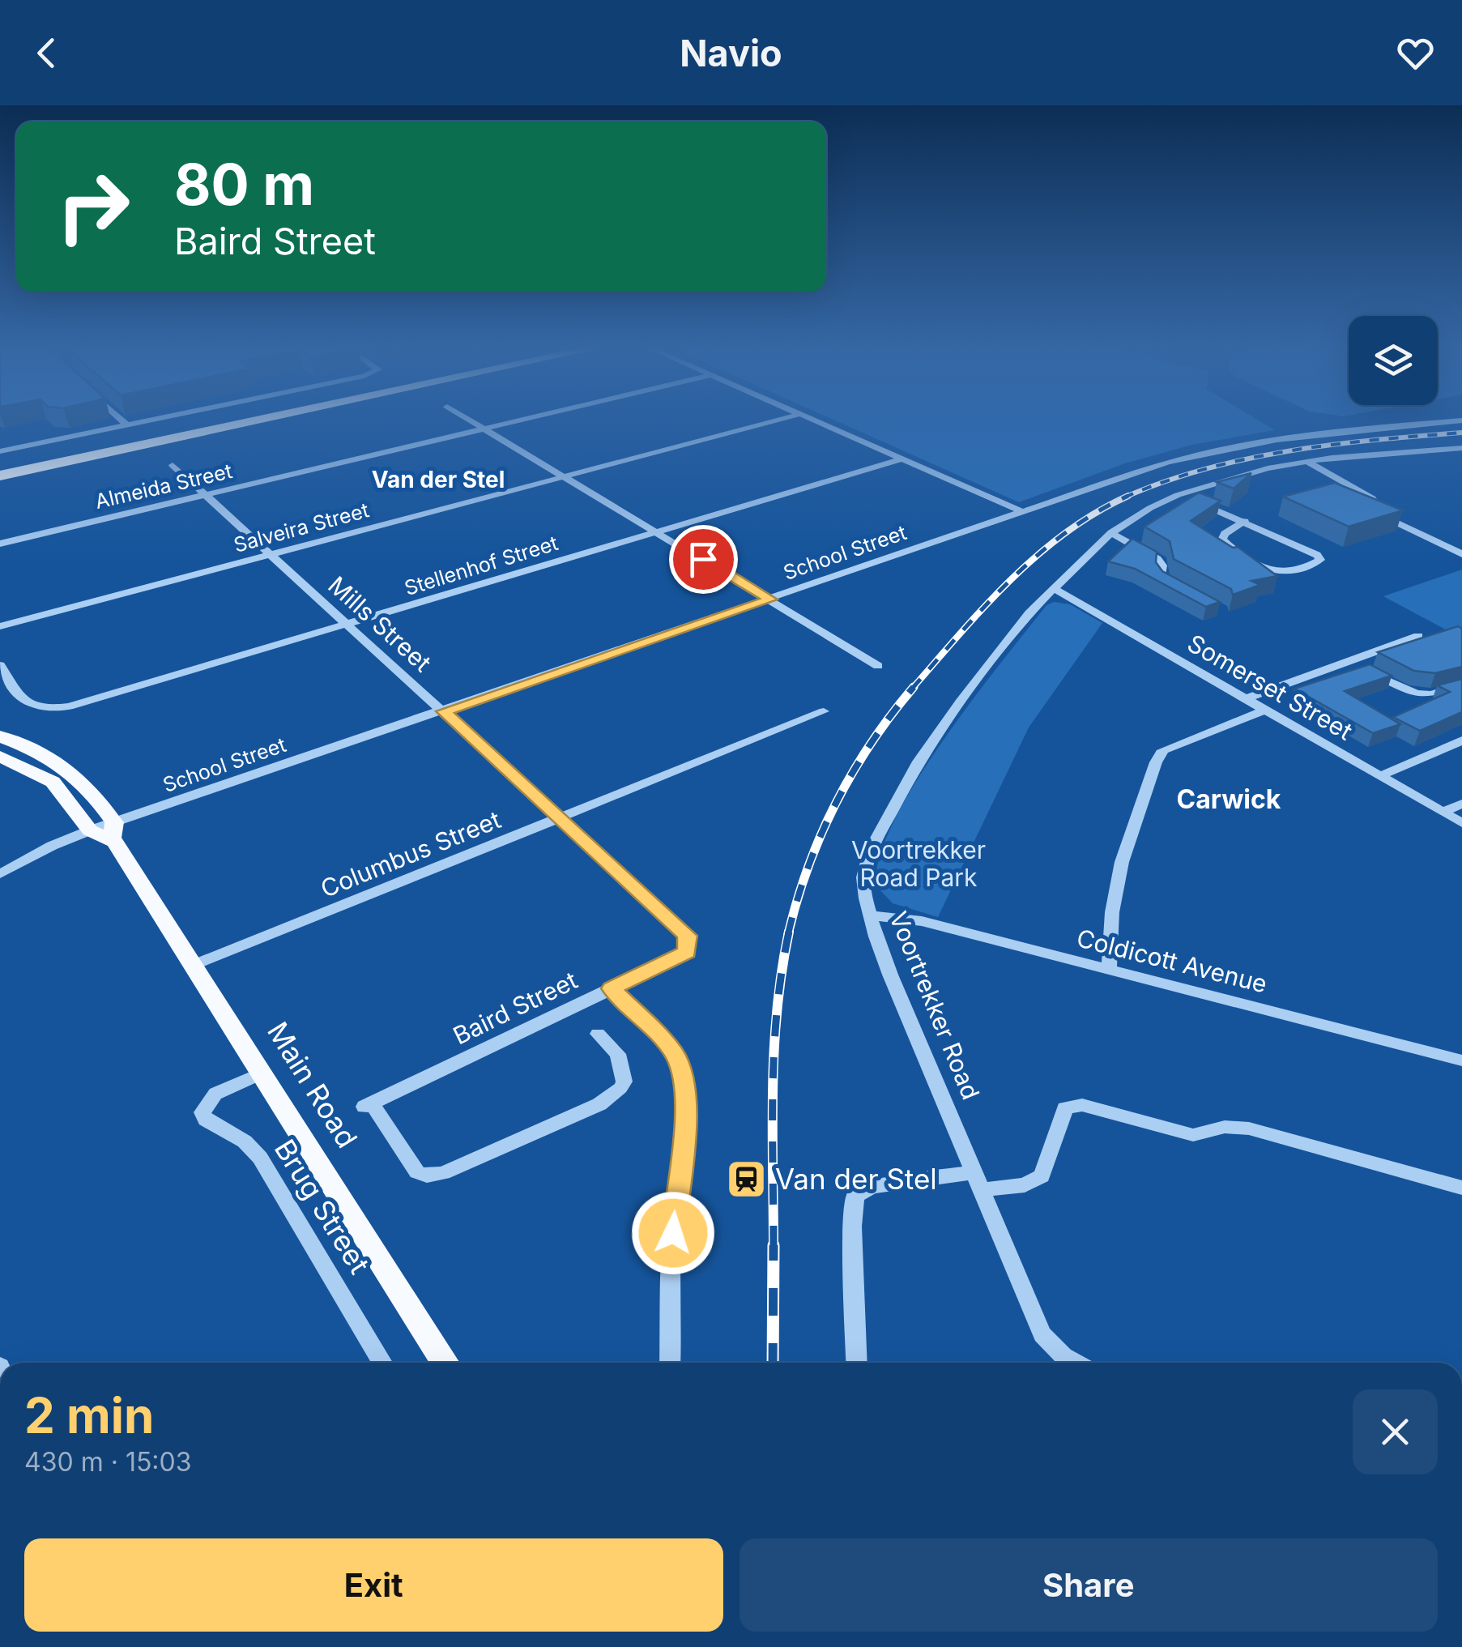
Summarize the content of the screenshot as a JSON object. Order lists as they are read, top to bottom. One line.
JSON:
{"streets":{"main road":["Main Road"],"street":["Almeida Street","Salveira Street","School Street","Stellenhof Street","Mills Street","Somerset Street","Columbus Street","Coldicott Avenue","Voortrekker Road","Baird Street","Brug Street"]},"crossings":[["Almeida Street","Mills Street"],["Salveira Street","Mills Street"],["School Street","Mills Street"],["School Street","Main Road"],["Stellenhof Street","Mills Street"],["Mills Street","Columbus Street"],["Mills Street","Baird Street"],["Somerset Street","Voortrekker Road"],["Columbus Street","Main Road"],["Coldicott Avenue","Voortrekker Road"],["Main Road","Brug Street"]],"districts":["Van der Stel","Carwick"],"parks":["Voortrekker Road Park"],"places":{"station":["Van der Stel"]},"page":{"header":"Navio","turn":["80 m","Baird Street"],"heading":["2 min","430 m · 15:03"],"buttons":["Exit","Share"]}}
